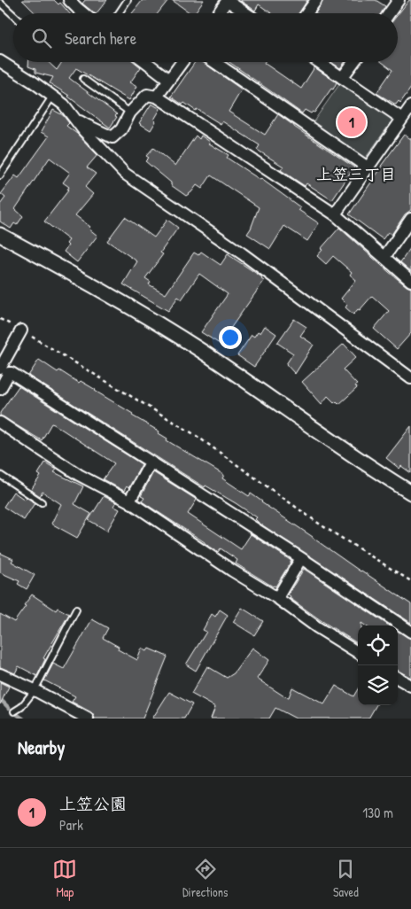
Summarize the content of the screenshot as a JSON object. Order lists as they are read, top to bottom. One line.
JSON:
{"districts":["上笠三丁目"],"page":{"search":"Search here","pins":"1","heading":"Nearby","list":[{"mark":"1","name":"上笠公園","note":"Park","value":"130 m"}],"nav":["Map","Directions","Saved"]}}
